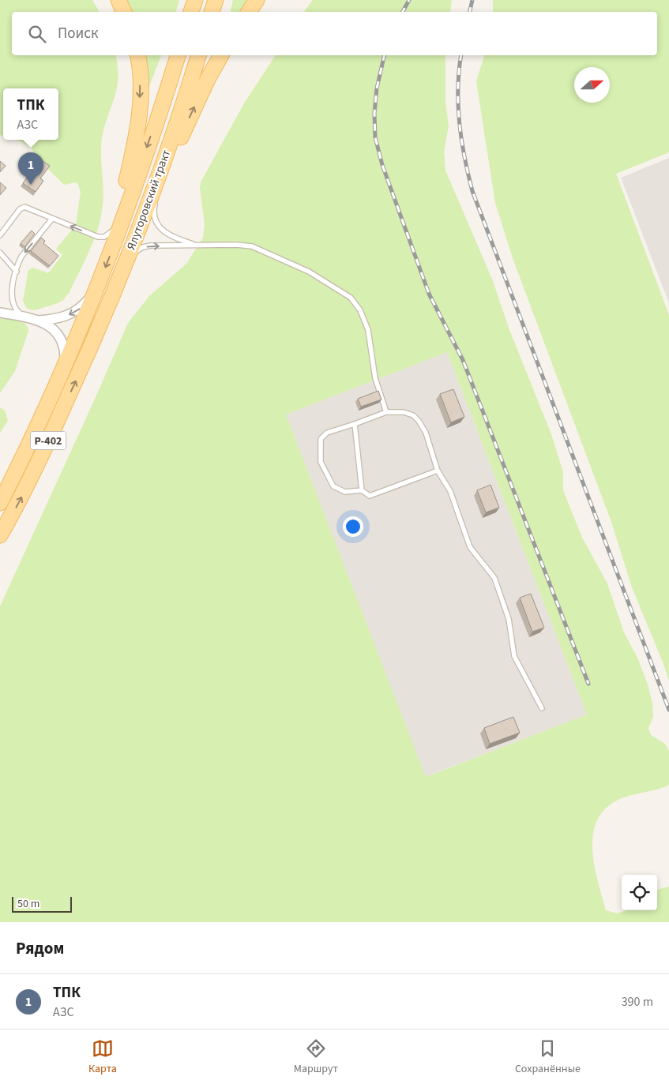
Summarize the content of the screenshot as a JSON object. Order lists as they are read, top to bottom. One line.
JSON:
{"streets":{"main road":["Ялуторовский тракт","Р-402"]},"crossings":[["Ялуторовский тракт","Р-402"]],"scale_bar":"50 m","north":"right","page":{"search":"Поиск","popup":["ТПК","АЗС"],"pins":"1","scale":"50 m","heading":"Рядом","list":[{"mark":"1","name":"ТПК","note":"АЗС","value":"390 m"}],"nav":["Карта","Маршрут","Сохранённые"]}}
